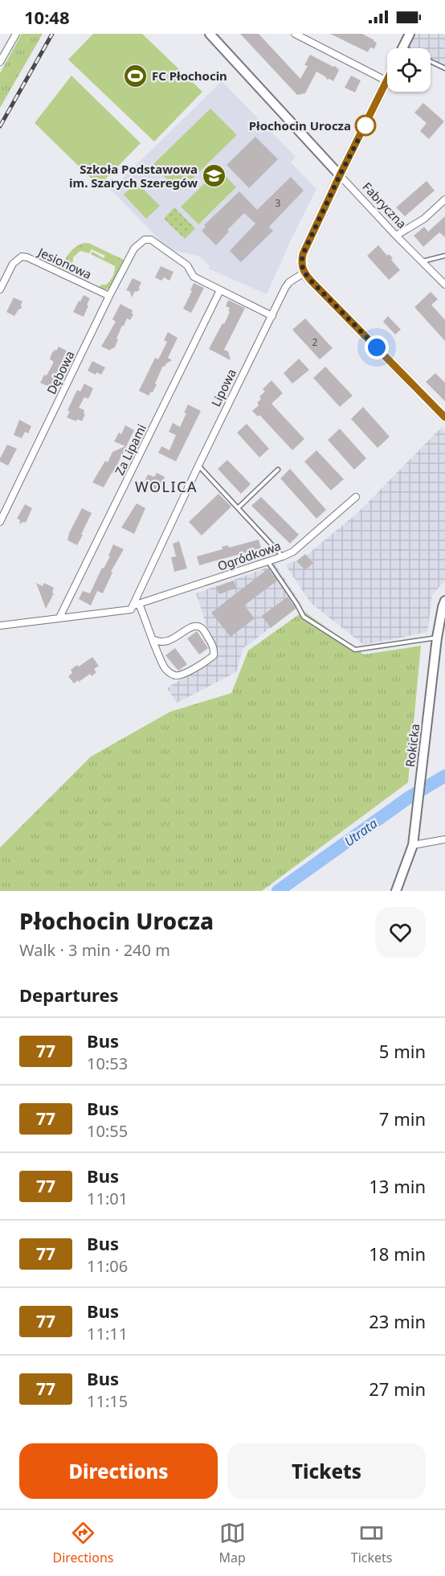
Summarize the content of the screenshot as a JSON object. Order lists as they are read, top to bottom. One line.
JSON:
{"streets":{"main road":["Fabryczna","Rokicka"],"street":["Jesionowa","Dębowa","Lipowa","Za Lipami","Ogródkowa"]},"crossings":[["Jesionowa","Dębowa"],["Dębowa","Za Lipami"],["Lipowa","Ogródkowa"]],"districts":["WOLICA"],"water":["Utrata"],"places":{"sports":["FC Płochocin"],"other":["Płochocin Urocza"],"school or university":["Szkoła Podstawowa im. Szarych Szeregów"]},"lines":["bus line 77"],"house_numbers":["3","2"],"page":{"status":"10:48","heading":[["Płochocin Urocza","Walk · 3 min · 240 m"],"Departures"],"list":[{"mark":"77","name":"Bus","note":"10:53","value":"5 min"},{"mark":"77","name":"Bus","note":"10:55","value":"7 min"},{"mark":"77","name":"Bus","note":"11:01","value":"13 min"},{"mark":"77","name":"Bus","note":"11:06","value":"18 min"},{"mark":"77","name":"Bus","note":"11:11","value":"23 min"},{"mark":"77","name":"Bus","note":"11:15","value":"27 min"}],"buttons":["Directions","Tickets"],"tabs":["Directions","Map","Tickets"]}}
